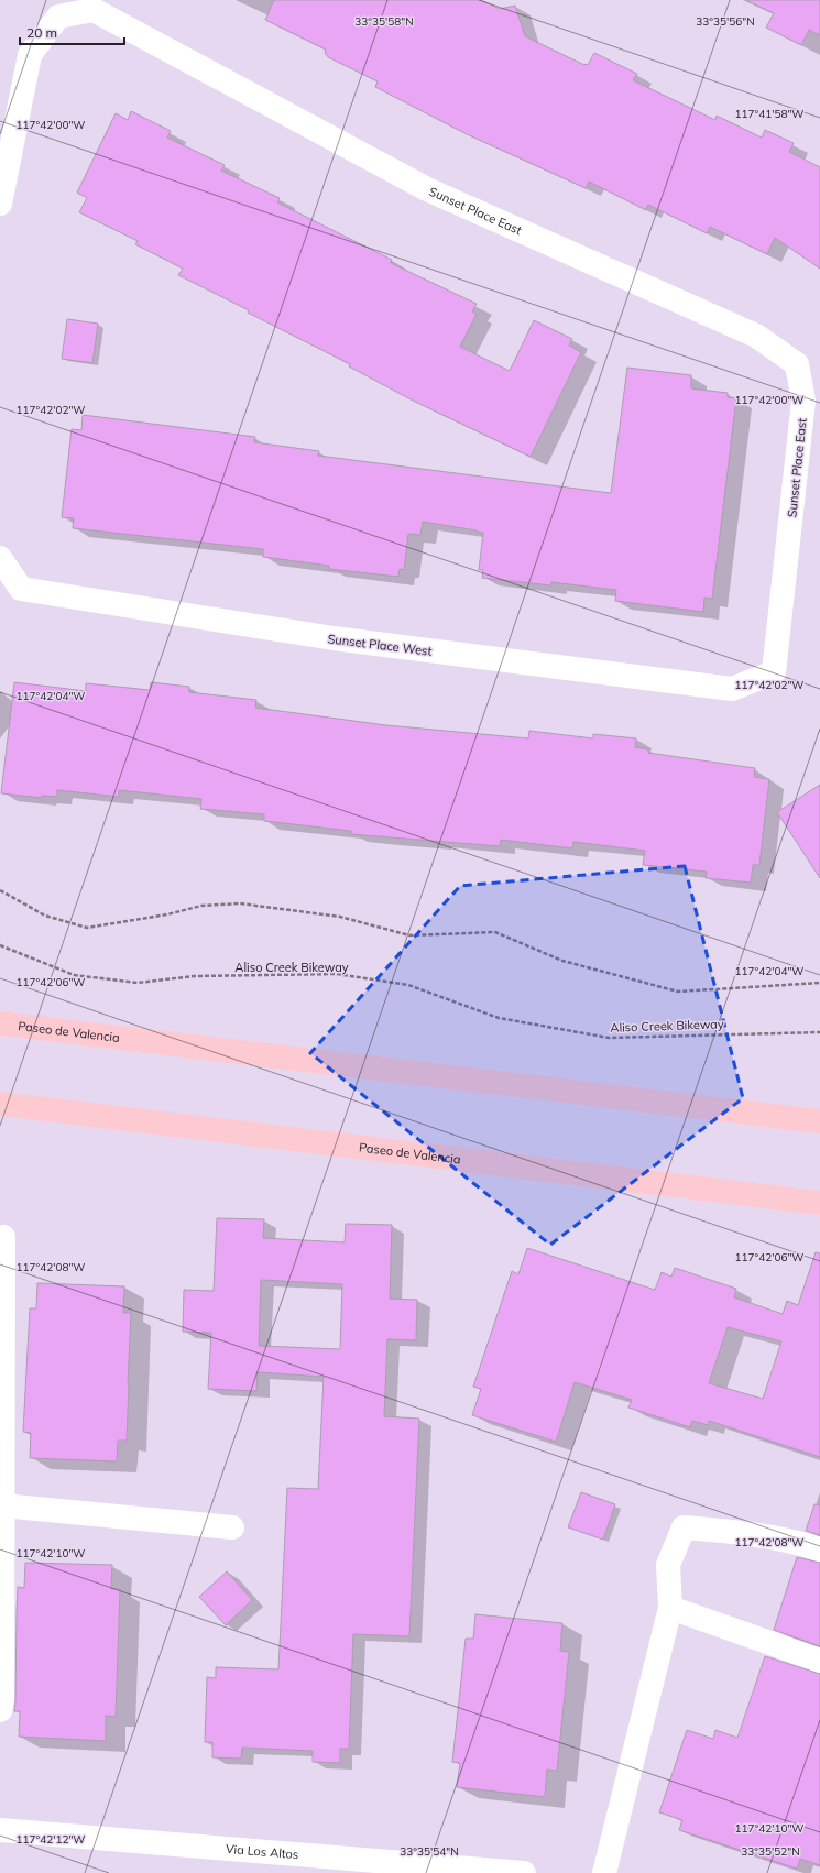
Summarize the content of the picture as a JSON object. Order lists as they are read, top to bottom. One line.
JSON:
{"streets":{"main road":["Paseo de Valencia"],"street":["Sunset Place East","Sunset Place West","Via Los Altos"],"path":["Aliso Creek Bikeway"]},"crossings":[["Sunset Place East","Sunset Place West"]],"scale_bar":"20 m","coordinates":["33°35'58\"N","33°35'56\"N","117°41'58\"W","117°42'00\"W","117°42'02\"W","117°42'04\"W","117°42'06\"W","117°42'08\"W","117°42'10\"W","117°42'12\"W","33°35'54\"N","33°35'52\"N"]}
